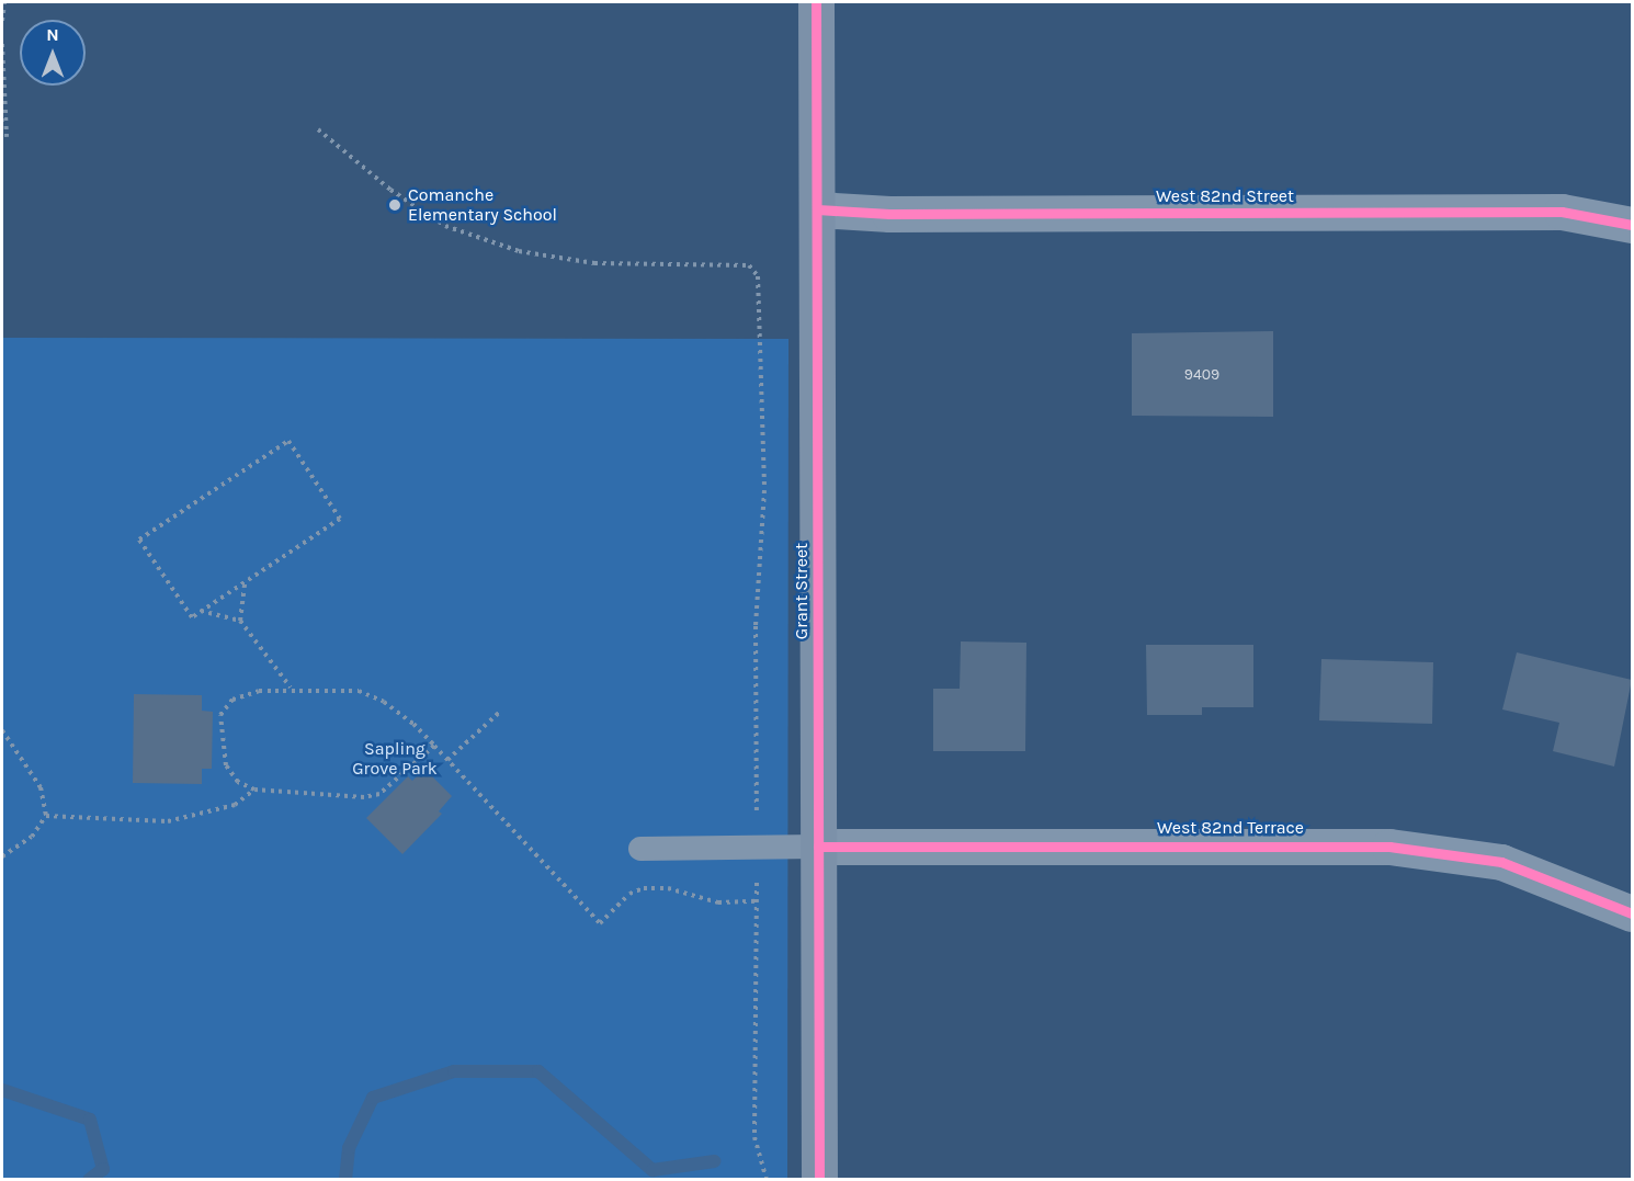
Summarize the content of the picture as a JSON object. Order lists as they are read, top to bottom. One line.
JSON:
{"streets":{"street":["West 82nd Street","Grant Street","West 82nd Terrace"]},"crossings":[["West 82nd Street","Grant Street"],["Grant Street","West 82nd Terrace"]],"parks":["Sapling Grove Park"],"places":["Comanche Elementary School"],"house_numbers":["9409"],"north":"top"}
